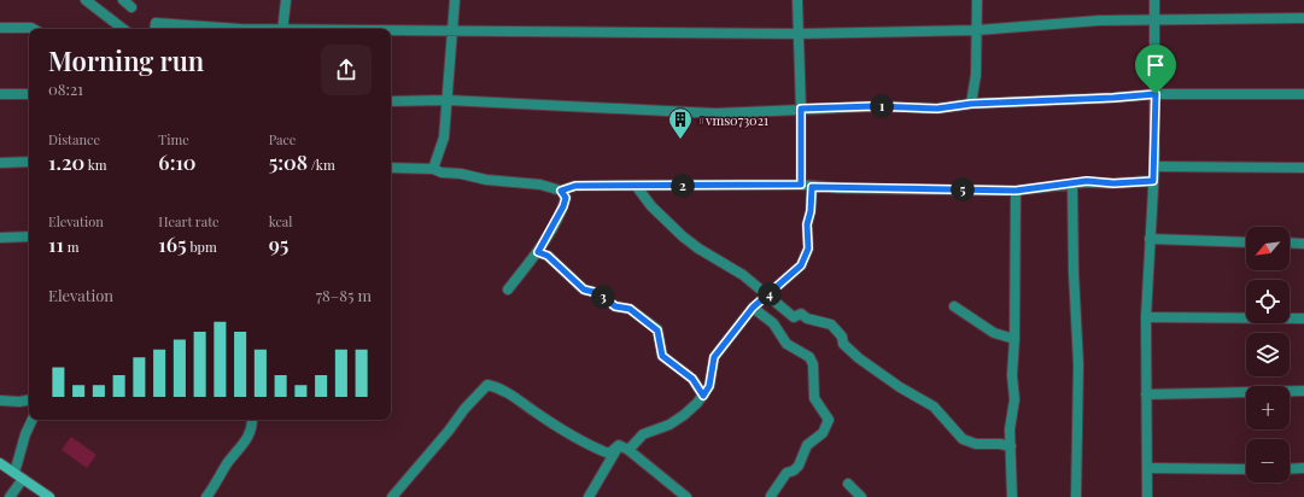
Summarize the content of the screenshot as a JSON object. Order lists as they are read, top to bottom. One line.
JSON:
{"places":{"building":["#vms073021"]},"north":"bottom left","page":{"heading":["Morning run","08:21"],"pins":["1","2","5","4","3"],"stats":[["Distance","1.20 km"],["Time","6:10"],["Pace","5:08 /km"],["Elevation","11 m"],["Heart rate","165 bpm"],["kcal","95"]],"map_buttons":["+","−"],"chart":["Elevation","78–85 m"]}}
